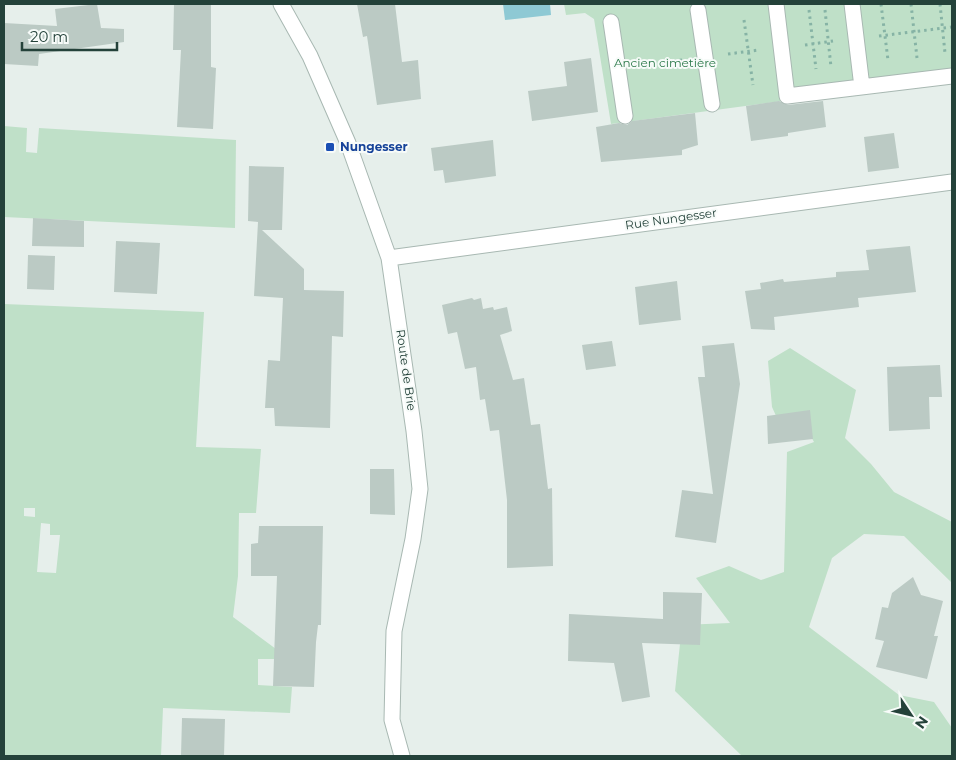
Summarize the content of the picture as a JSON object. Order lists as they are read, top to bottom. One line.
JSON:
{"streets":{"street":["Rue Nungesser","Route de Brie"]},"crossings":[["Rue Nungesser","Route de Brie"]],"parks":["Ancien cimetière"],"places":{"transit":["Nungesser"]},"scale_bar":"20 m","north":"bottom right"}
